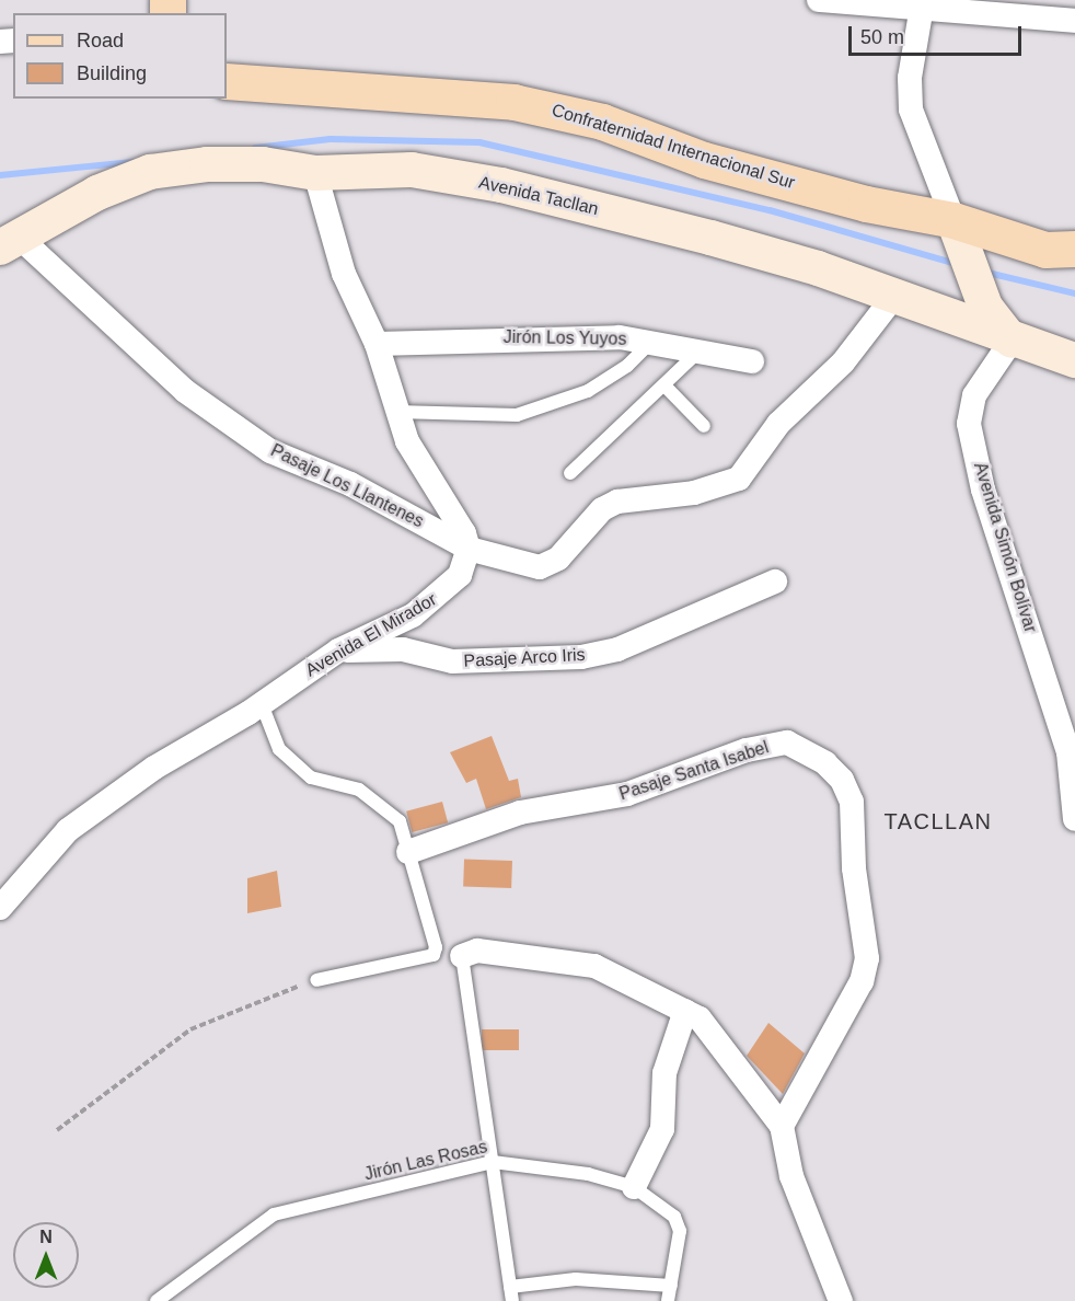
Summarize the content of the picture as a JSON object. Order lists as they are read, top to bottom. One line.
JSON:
{"streets":{"main road":["Confraternidad Internacional Sur"],"street":["Avenida Tacllan","Jirón Los Yuyos","Pasaje Los Llantenes","Avenida Simón Bolívar","Avenida El Mirador","Pasaje Arco Iris","Pasaje Santa Isabel"],"lane":["Jirón Las Rosas"]},"crossings":[["Avenida Tacllan","Pasaje Los Llantenes"],["Avenida Tacllan","Avenida Simón Bolívar"],["Pasaje Los Llantenes","Avenida El Mirador"],["Avenida El Mirador","Pasaje Arco Iris"]],"districts":["TACLLAN"],"legend":["Road","Building"],"scale_bar":"50 m","north":"top"}
